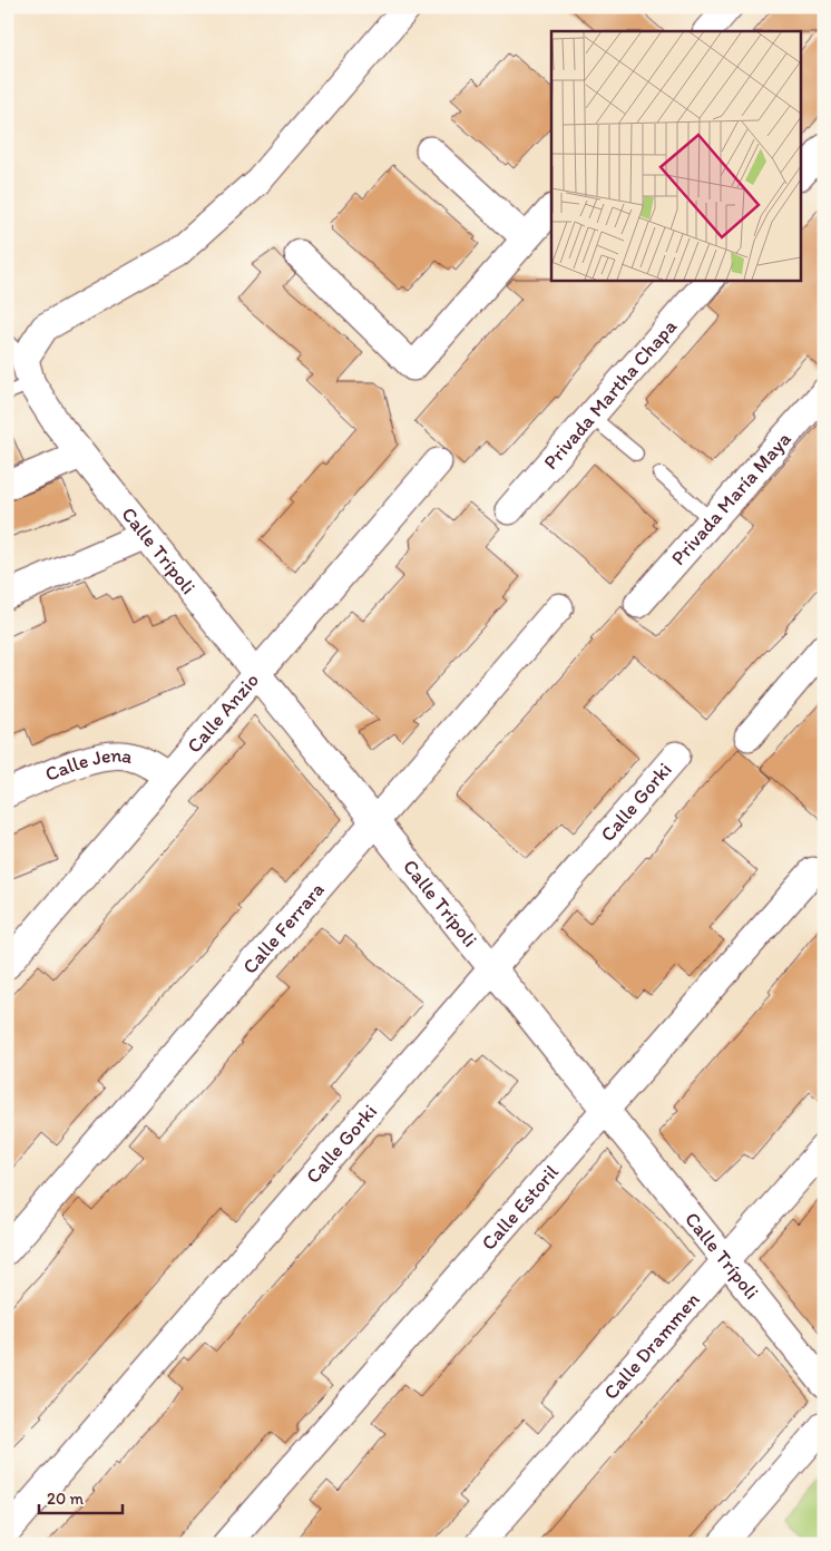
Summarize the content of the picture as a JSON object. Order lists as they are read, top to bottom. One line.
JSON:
{"streets":{"street":["Privada Martha Chapa","Privada María Maya","Calle Trípoli","Calle Anzio","Calle Jena","Calle Gorki","Calle Ferrara","Calle Estoril","Calle Drammen"]},"crossings":[["Calle Trípoli","Calle Anzio"],["Calle Trípoli","Calle Gorki"],["Calle Trípoli","Calle Ferrara"],["Calle Trípoli","Calle Estoril"],["Calle Trípoli","Calle Drammen"],["Calle Anzio","Calle Jena"]],"scale_bar":"20 m"}
